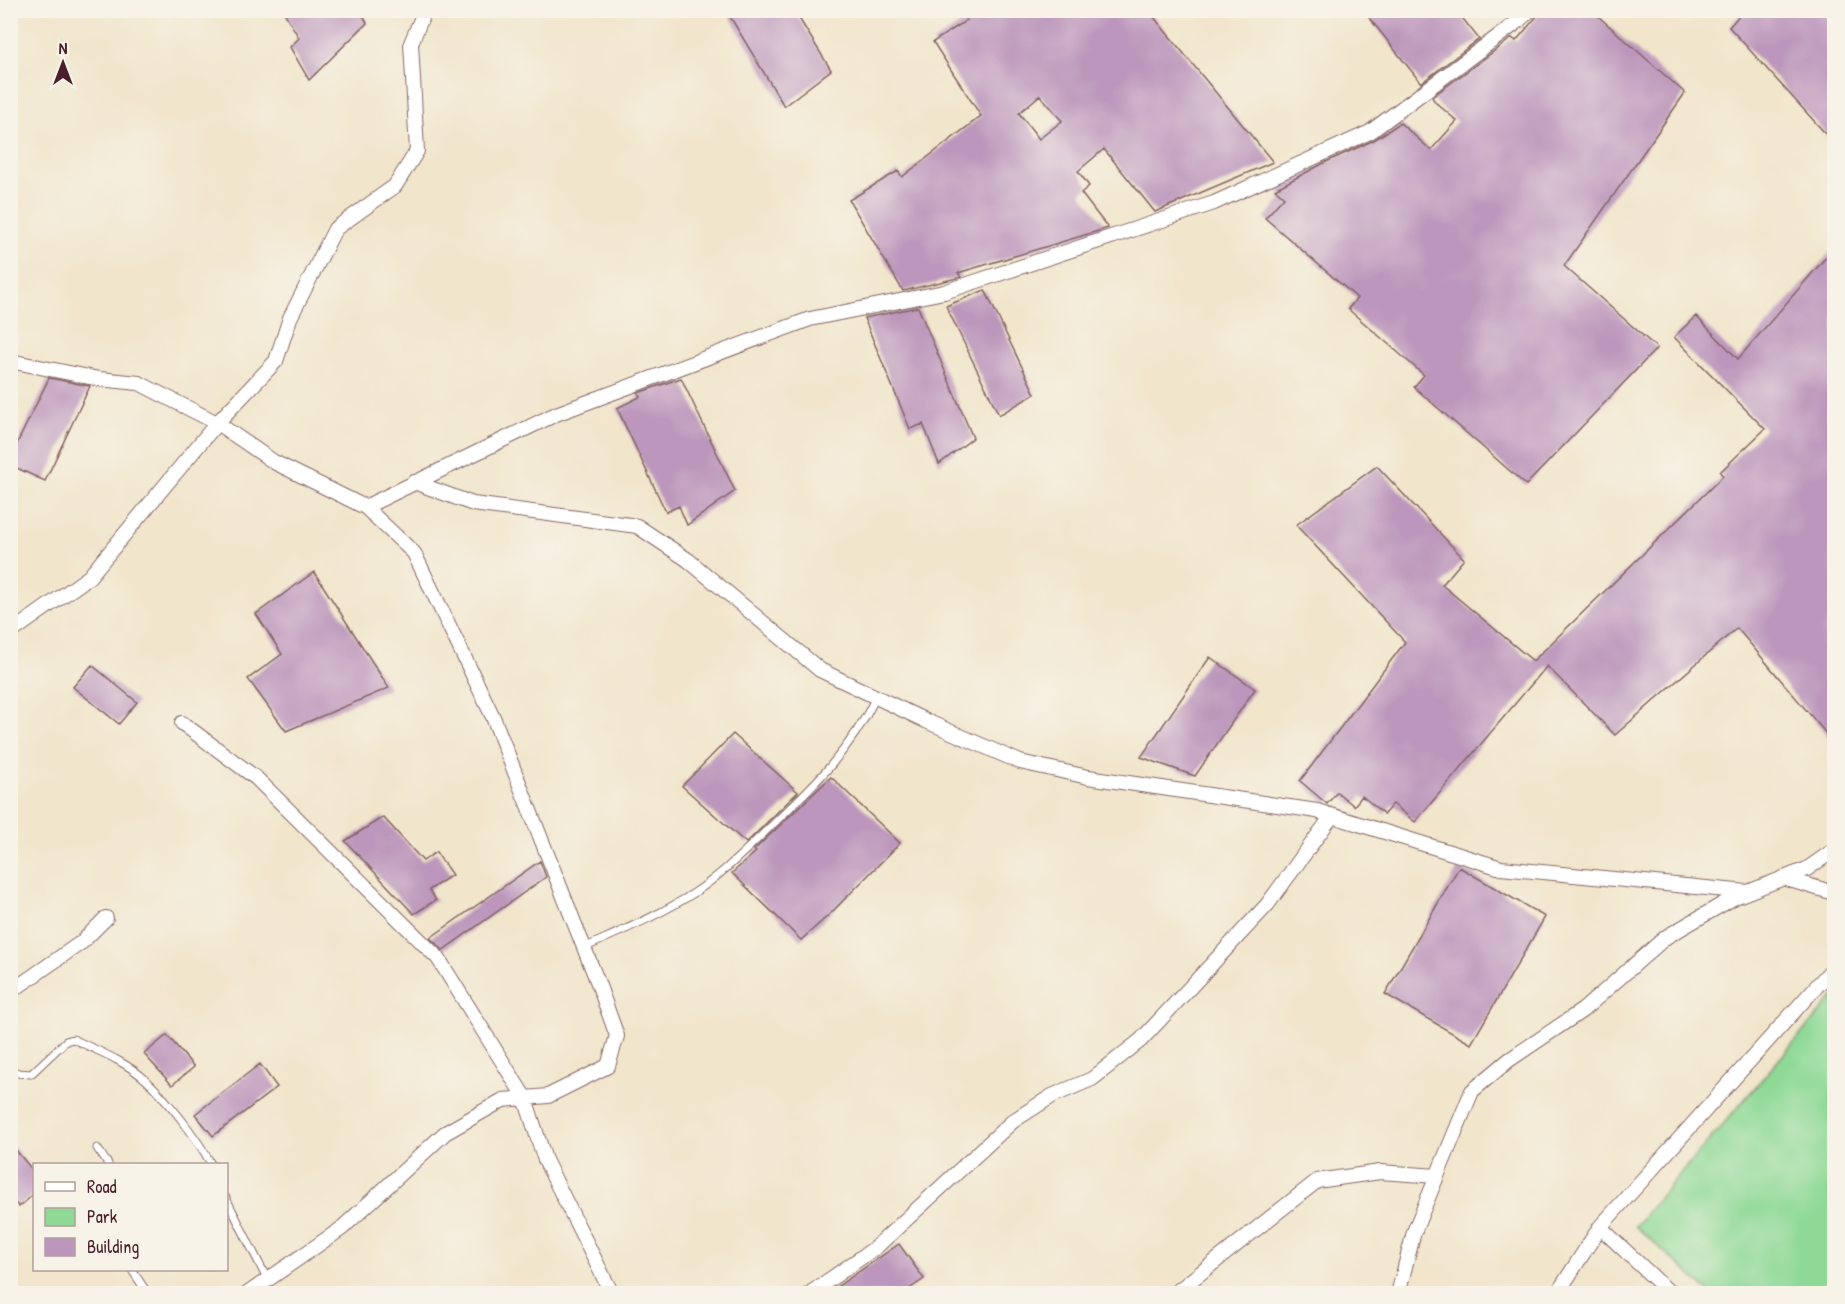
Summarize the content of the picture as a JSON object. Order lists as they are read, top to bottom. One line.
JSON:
{"legend":["Road","Park","Building"],"north":"top"}
